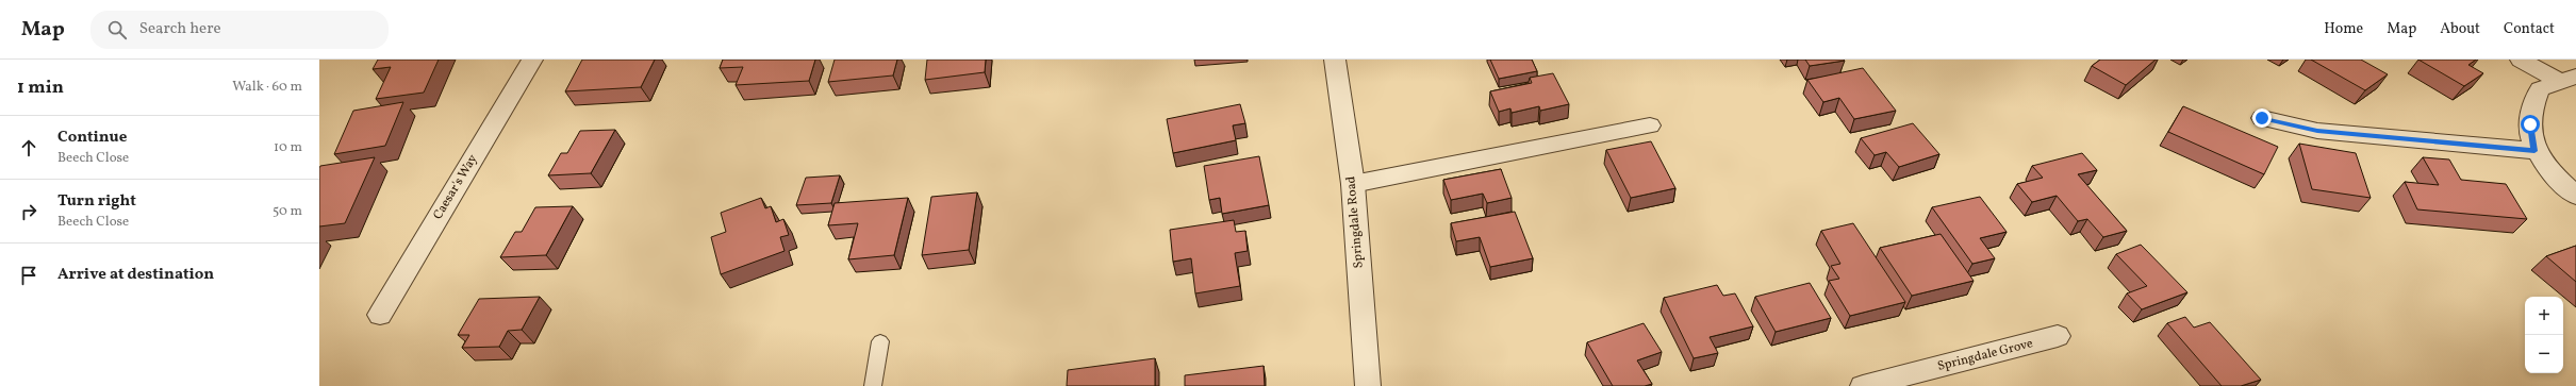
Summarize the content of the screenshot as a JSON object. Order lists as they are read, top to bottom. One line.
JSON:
{"streets":{"street":["Caesar's Way","Springdale Road","Springdale Grove"]},"page":{"header":"Map","search":"Search here","nav":["Home","Map","About","Contact"],"heading":["1 min","Walk · 60 m"],"list":[["Continue","Beech Close","10 m"],["Turn right","Beech Close","50 m"],"Arrive at destination"],"map_buttons":["+","−"]}}
